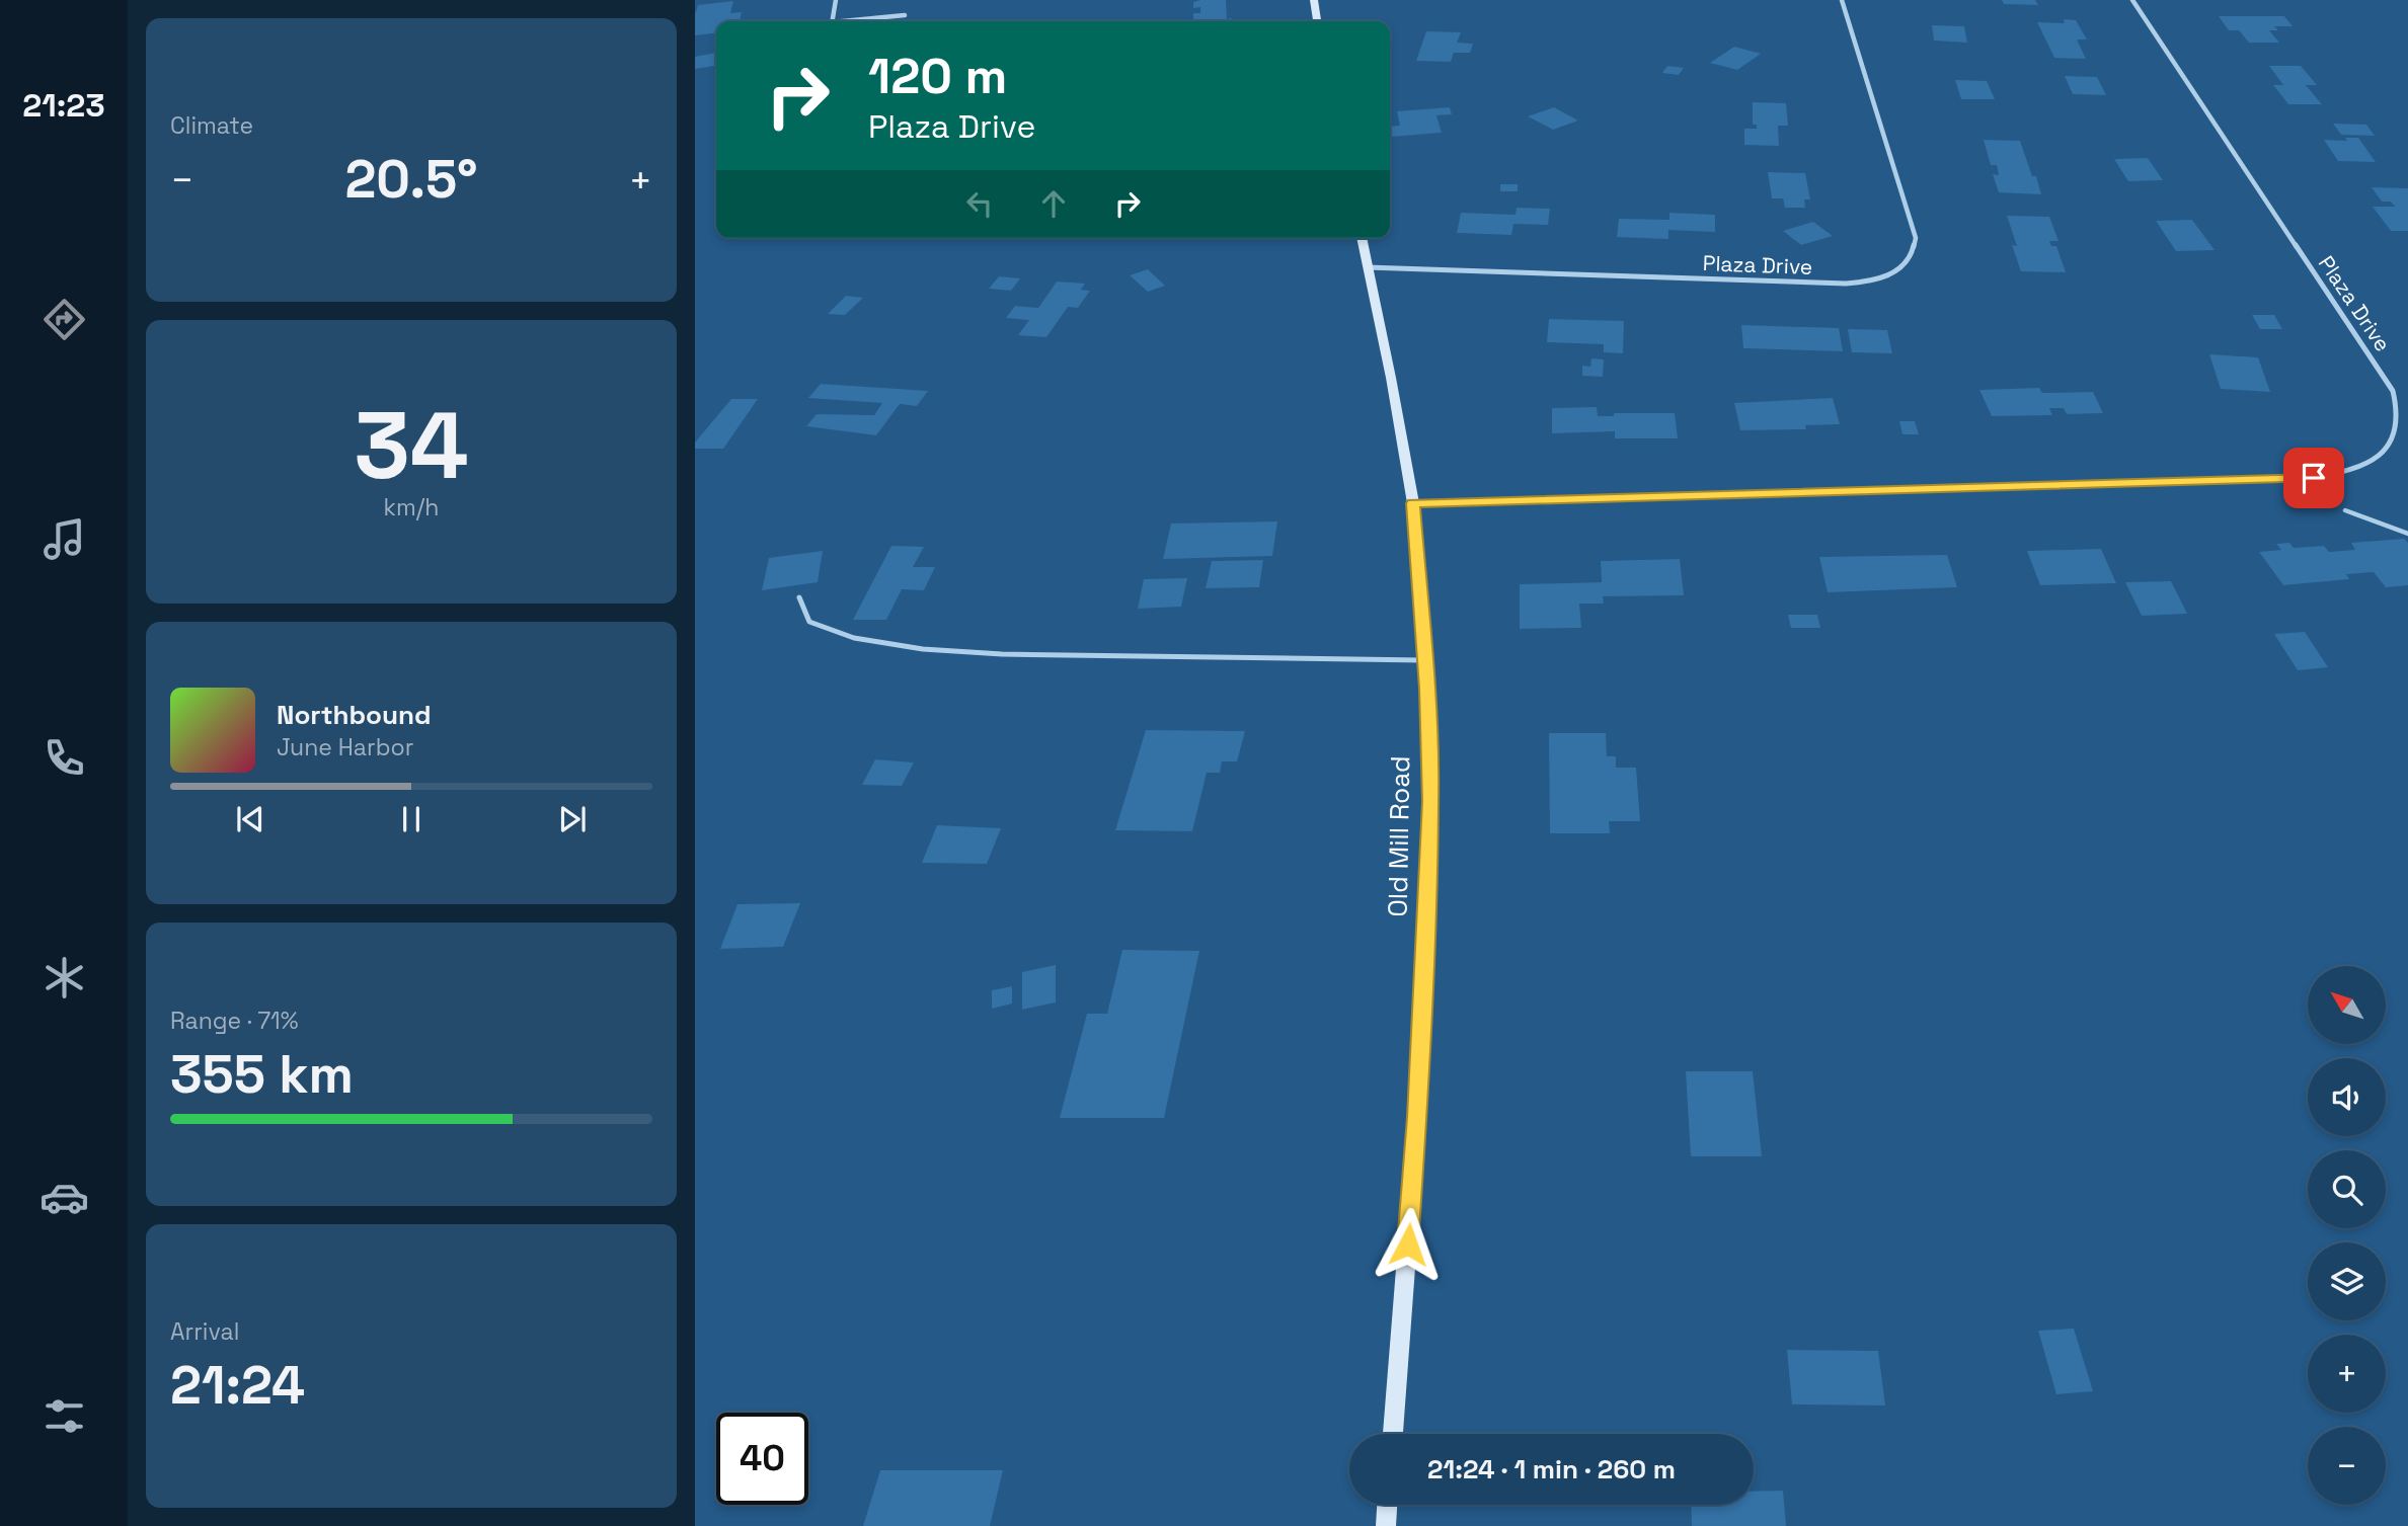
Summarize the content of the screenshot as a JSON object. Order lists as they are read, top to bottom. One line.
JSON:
{"streets":{"street":["Plaza Drive","Old Mill Road"]},"crossings":[["Plaza Drive","Old Mill Road"]],"north":"top left","page":{"tabs":"21:23","tile":["Climate",["34","km/h"],["Range · 71%","355 km"],["Arrival","21:24"]],"turn":["120 m","Plaza Drive"],"heat":["−","20.5°","+"],"song":["Northbound","June Harbor"],"map_buttons":["+","−"],"limit":"40","trip":"21:24 · 1 min · 260 m"}}
